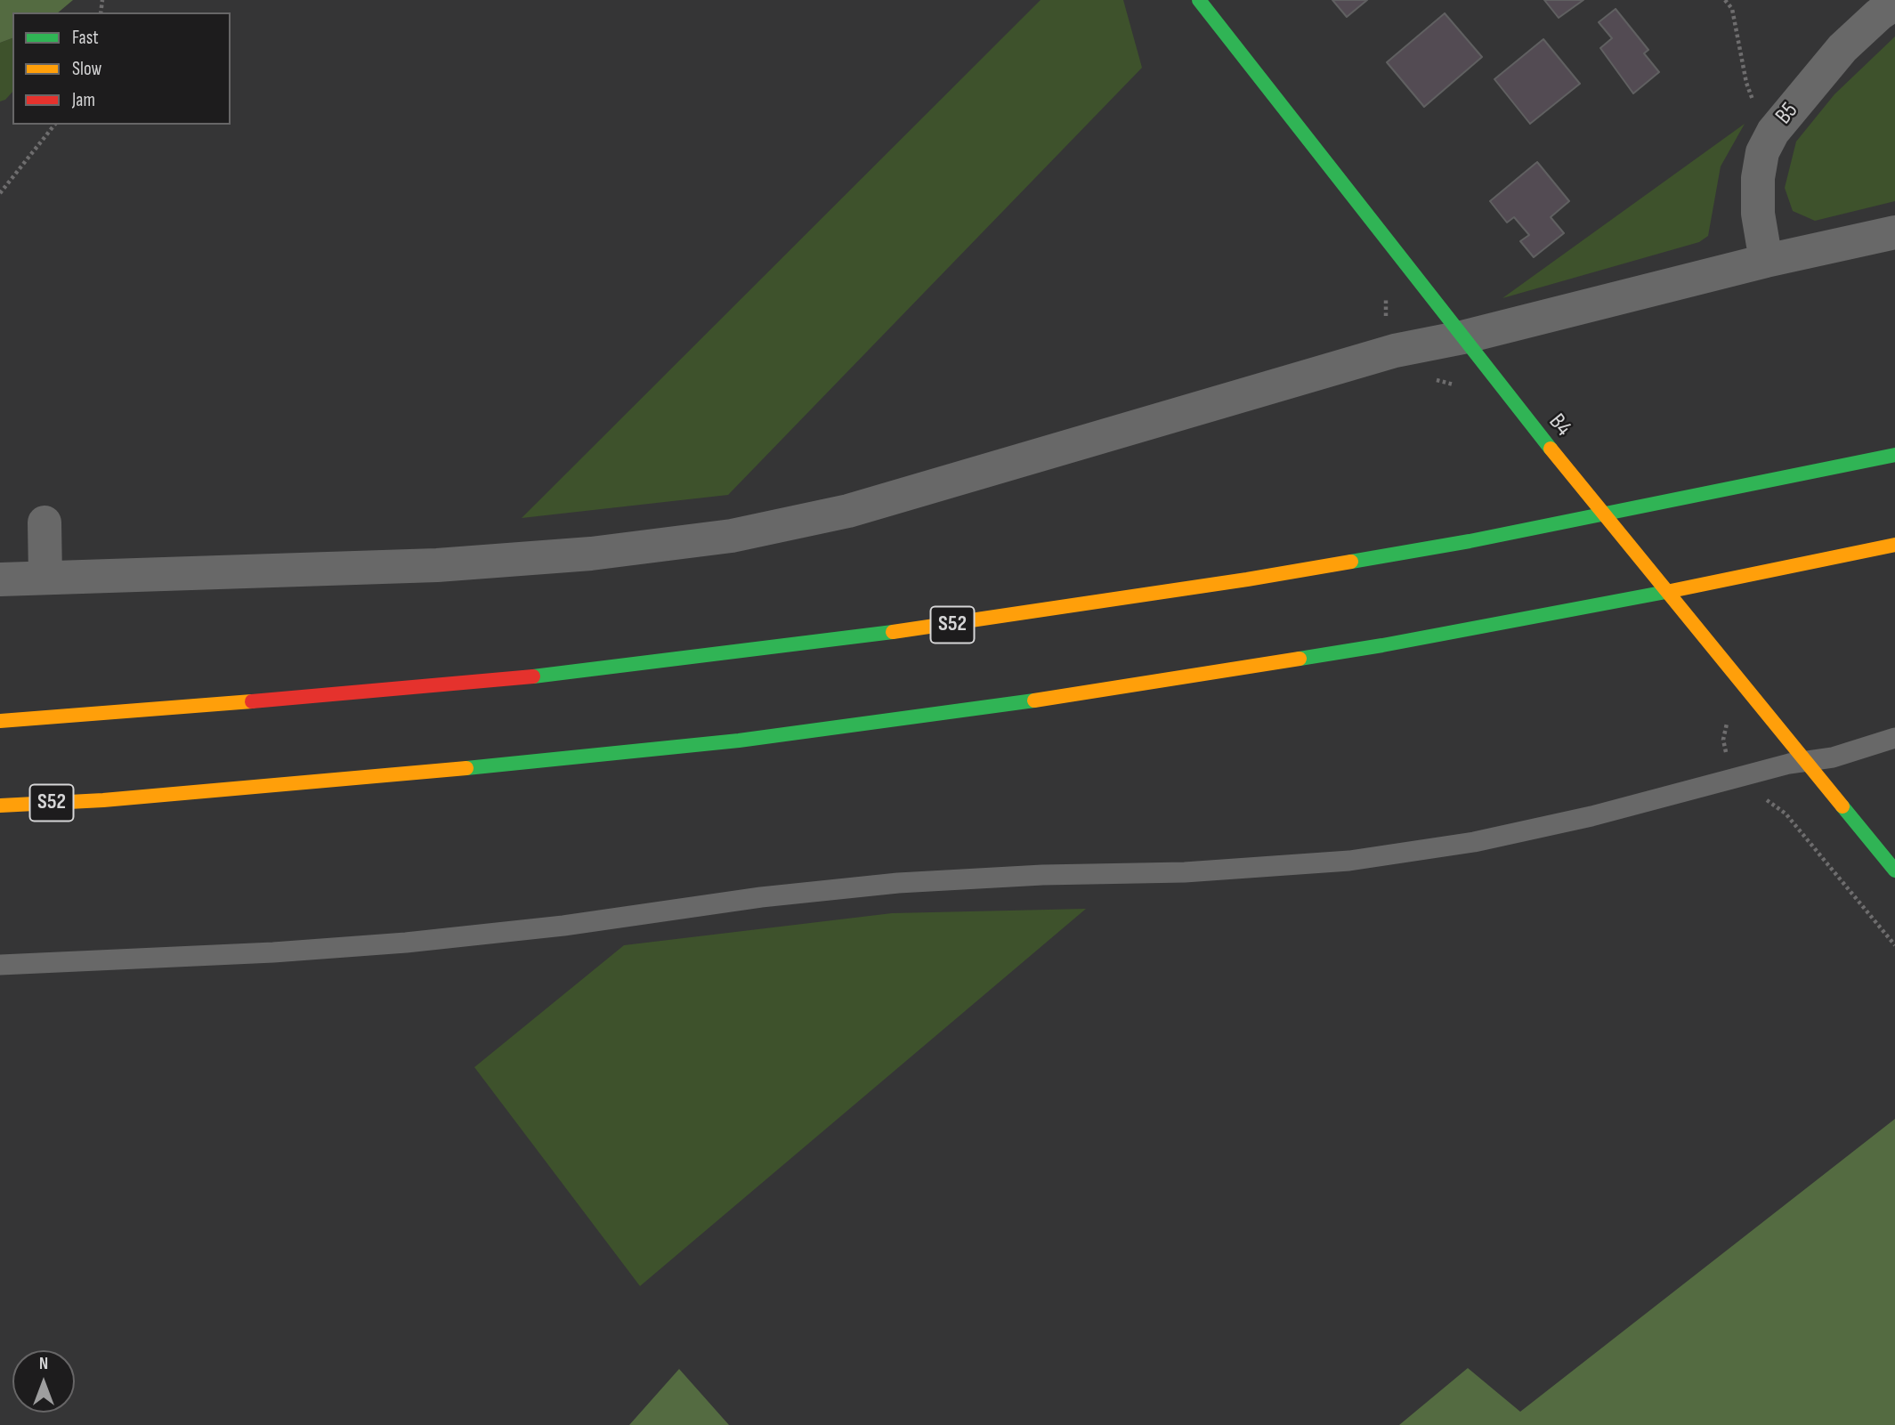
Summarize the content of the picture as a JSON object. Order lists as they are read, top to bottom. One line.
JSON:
{"streets":{"main road":["B4","S52"],"street":["B5"]},"legend":["Fast","Slow","Jam"],"north":"top"}
